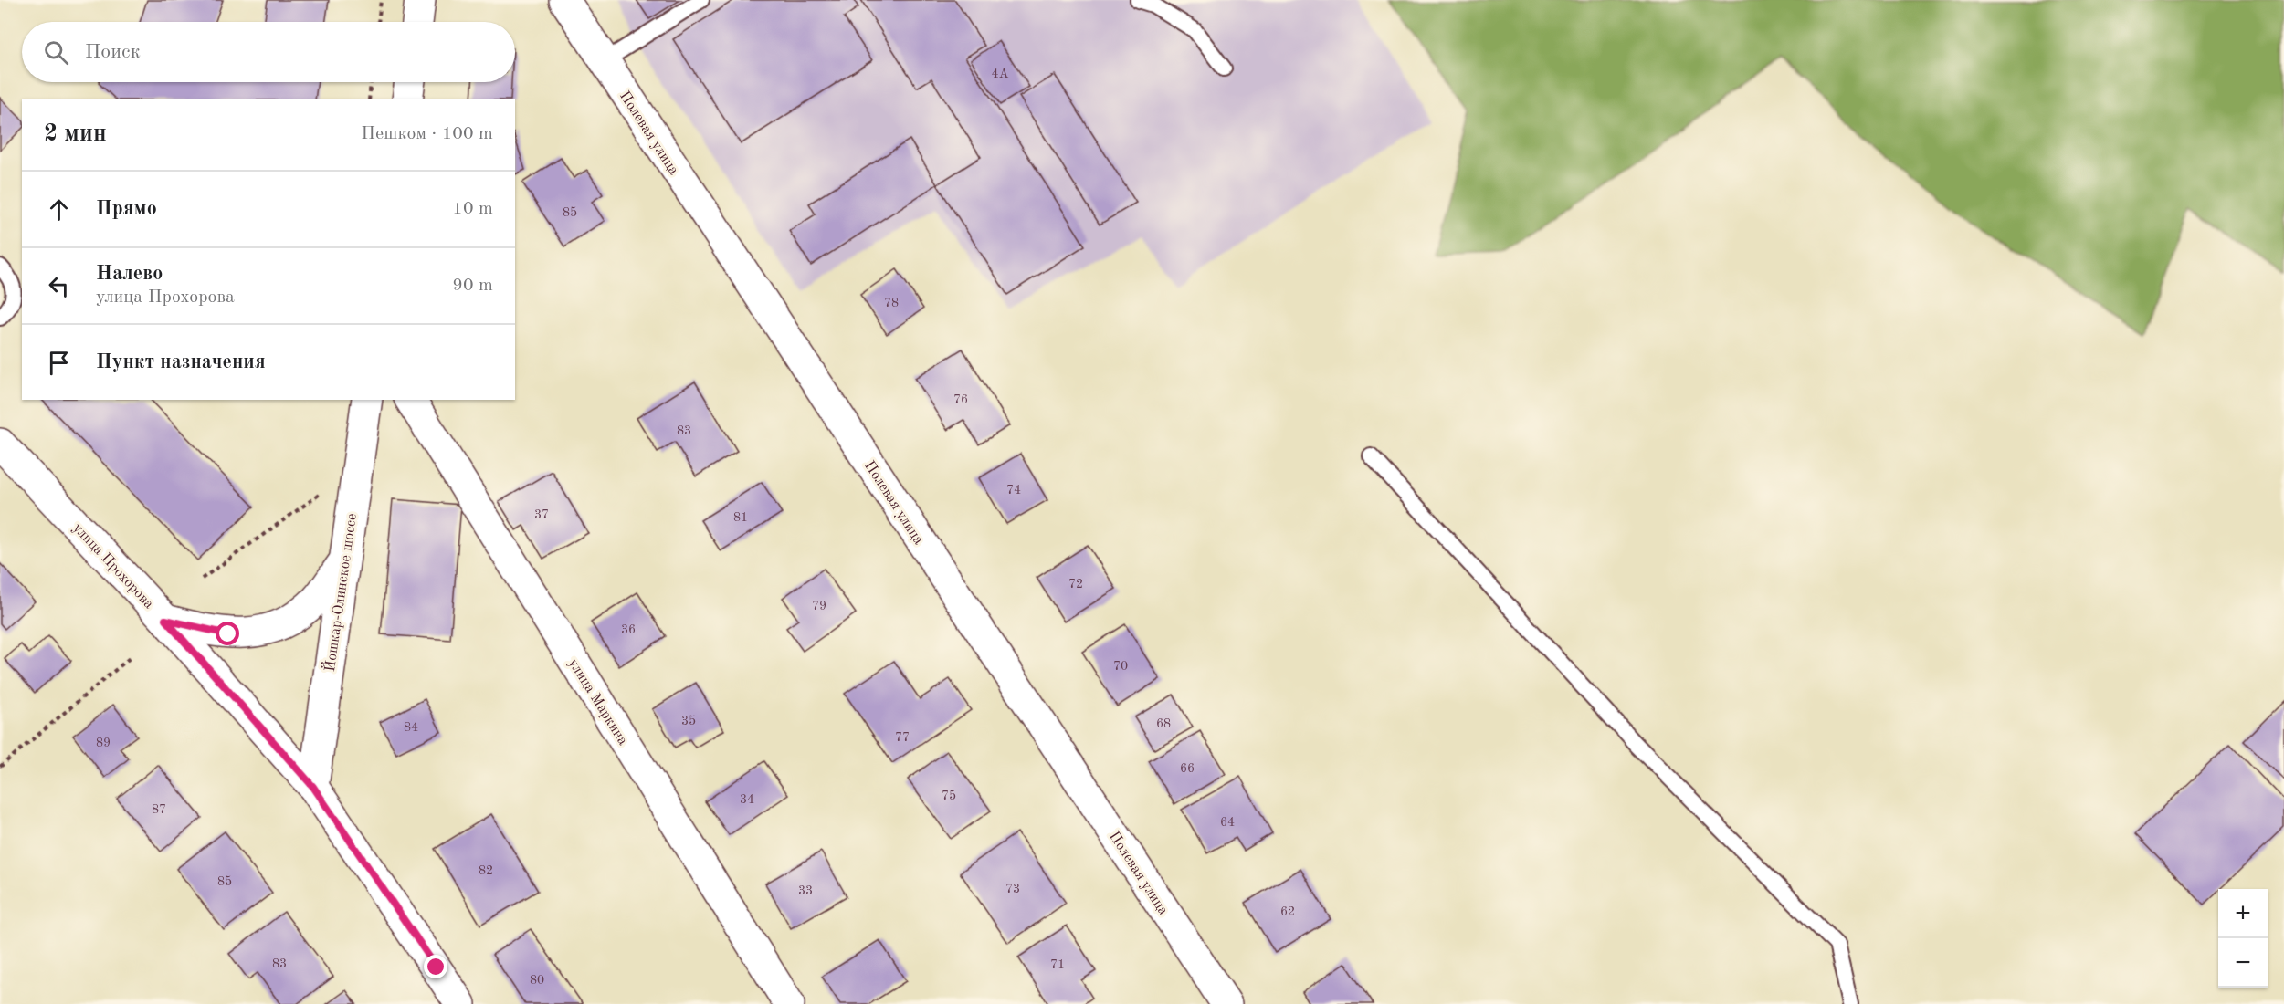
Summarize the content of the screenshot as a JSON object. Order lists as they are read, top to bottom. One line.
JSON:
{"streets":{"street":["Полевая улица","улица Прохорова","Йошкар-Олинское шоссе","улица Маркина"]},"crossings":[["улица Прохорова","Йошкар-Олинское шоссе"]],"house_numbers":["4А","85","78","76","83","74","37","81","72","79","36","70","35","68","84","77","89","66","75","34","87","64","82","85","73","33","62","83","71","80"],"page":{"search":"Поиск","heading":["2 мин","Пешком · 100 m"],"list":[["Прямо","10 m"],["Налево","улица Прохорова","90 m"],"Пункт назначения"],"map_buttons":["+","−"]}}
